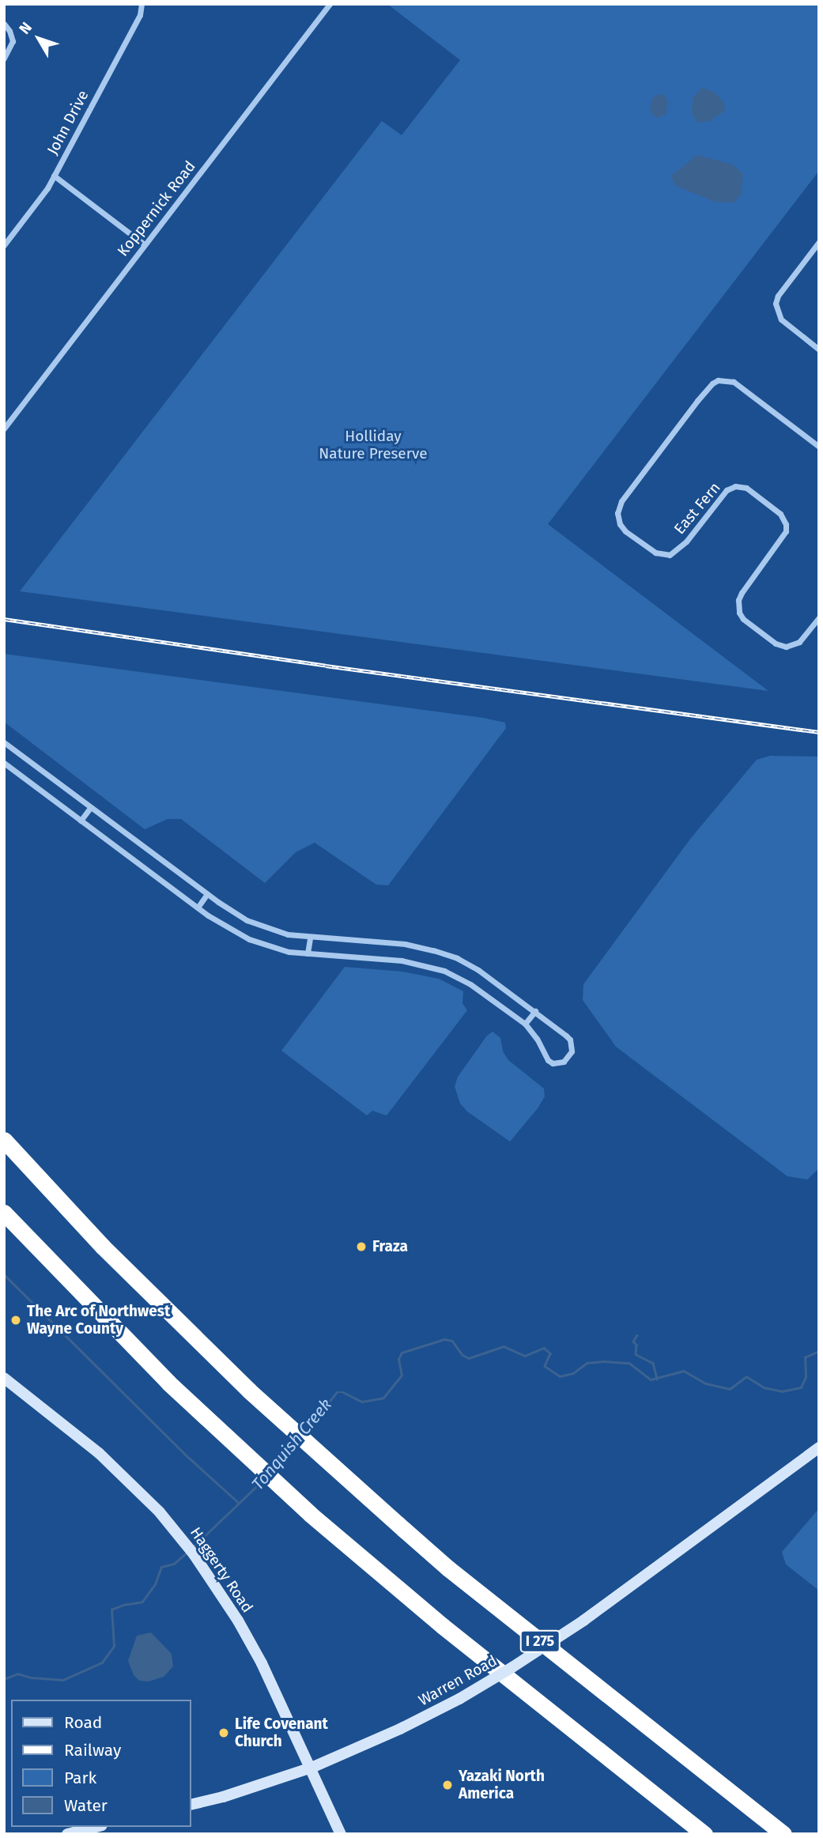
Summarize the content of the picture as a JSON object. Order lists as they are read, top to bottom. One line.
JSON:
{"streets":{"highway":["I 275"],"main road":["Haggerty Road","Warren Road"],"street":["John Drive","Koppernick Road","East Fern"]},"crossings":[["Haggerty Road","Warren Road"]],"water":["Tonquish Creek"],"parks":["Holliday Nature Preserve"],"places":["Fraza","The Arc of Northwest Wayne County","Life Covenant Church","Yazaki North America"],"legend":["Road","Railway","Park","Water"],"north":"top left"}
